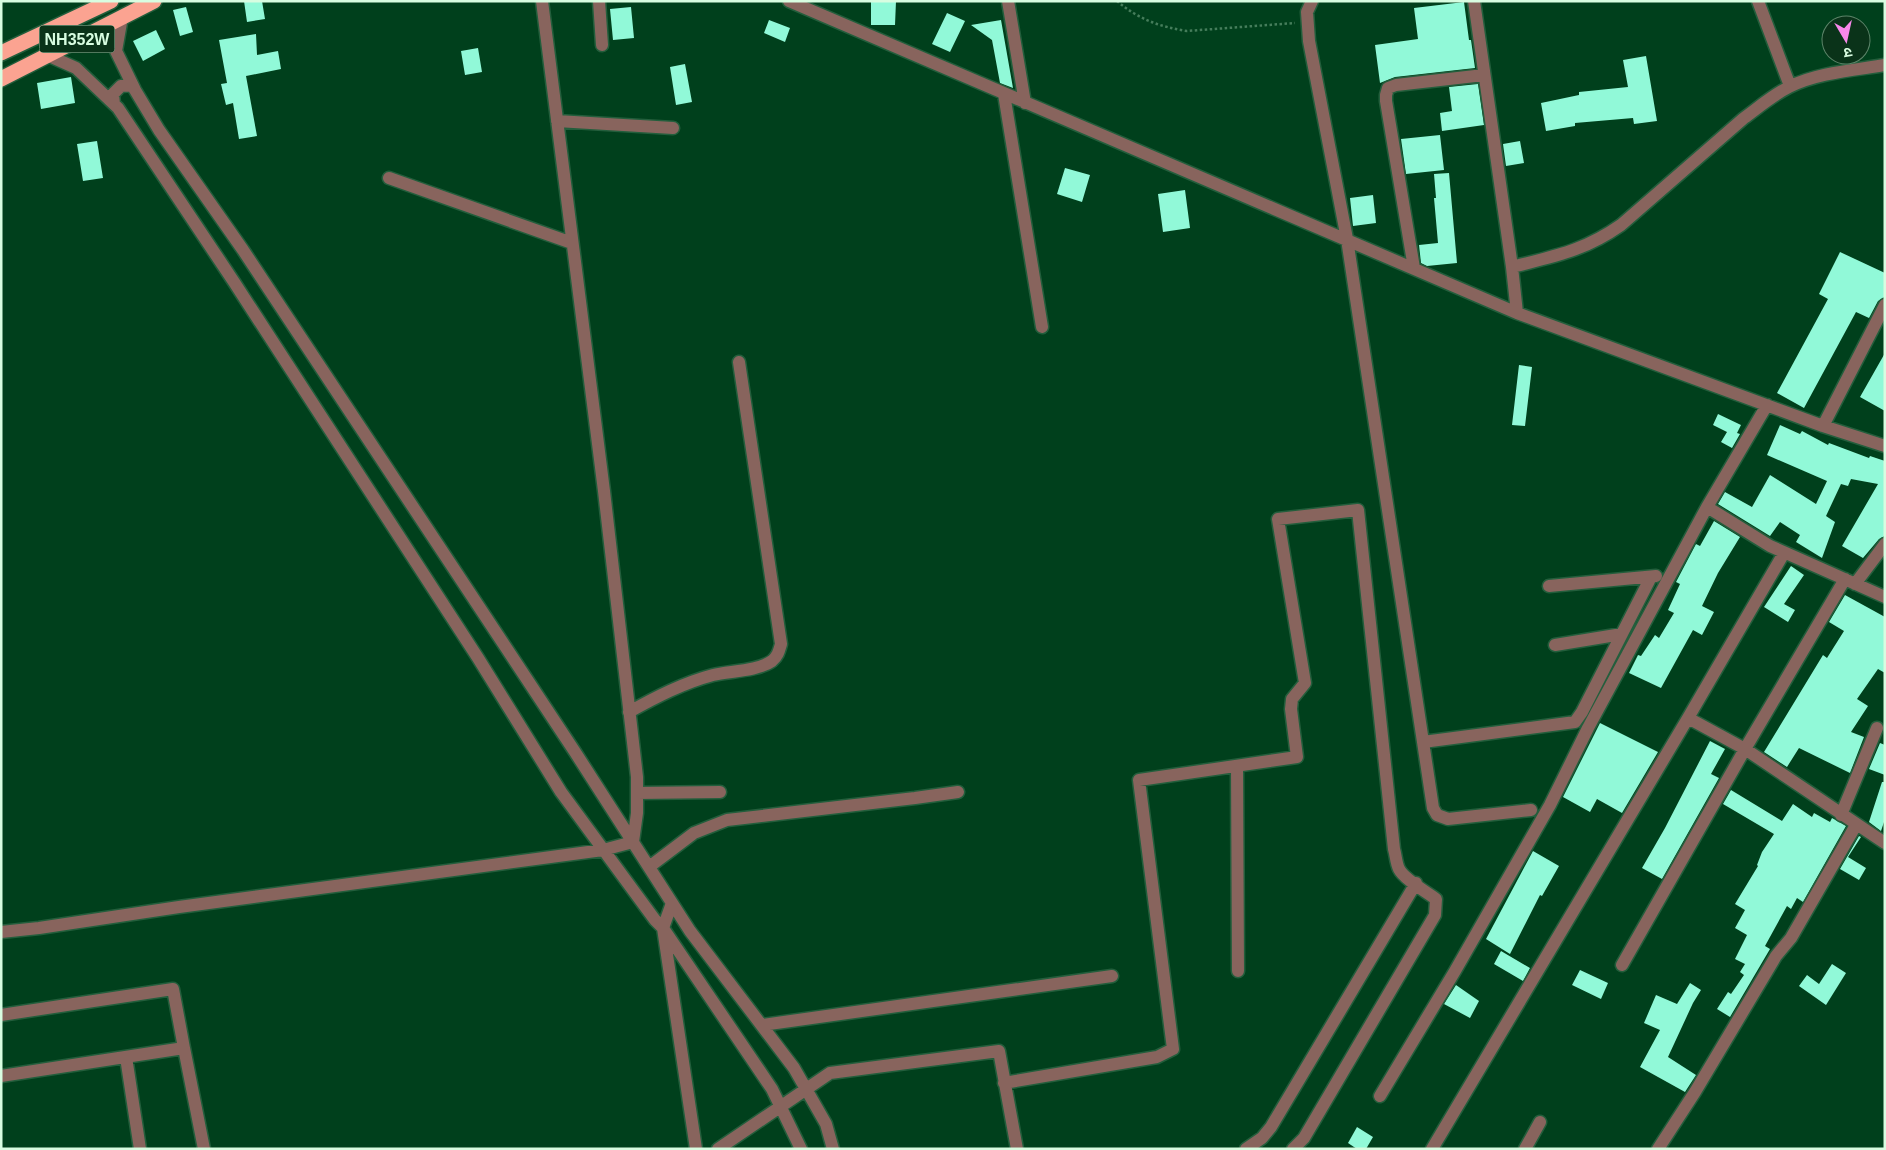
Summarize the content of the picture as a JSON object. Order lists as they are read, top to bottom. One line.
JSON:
{"streets":{"highway":["NH352W"]},"north":"bottom"}
